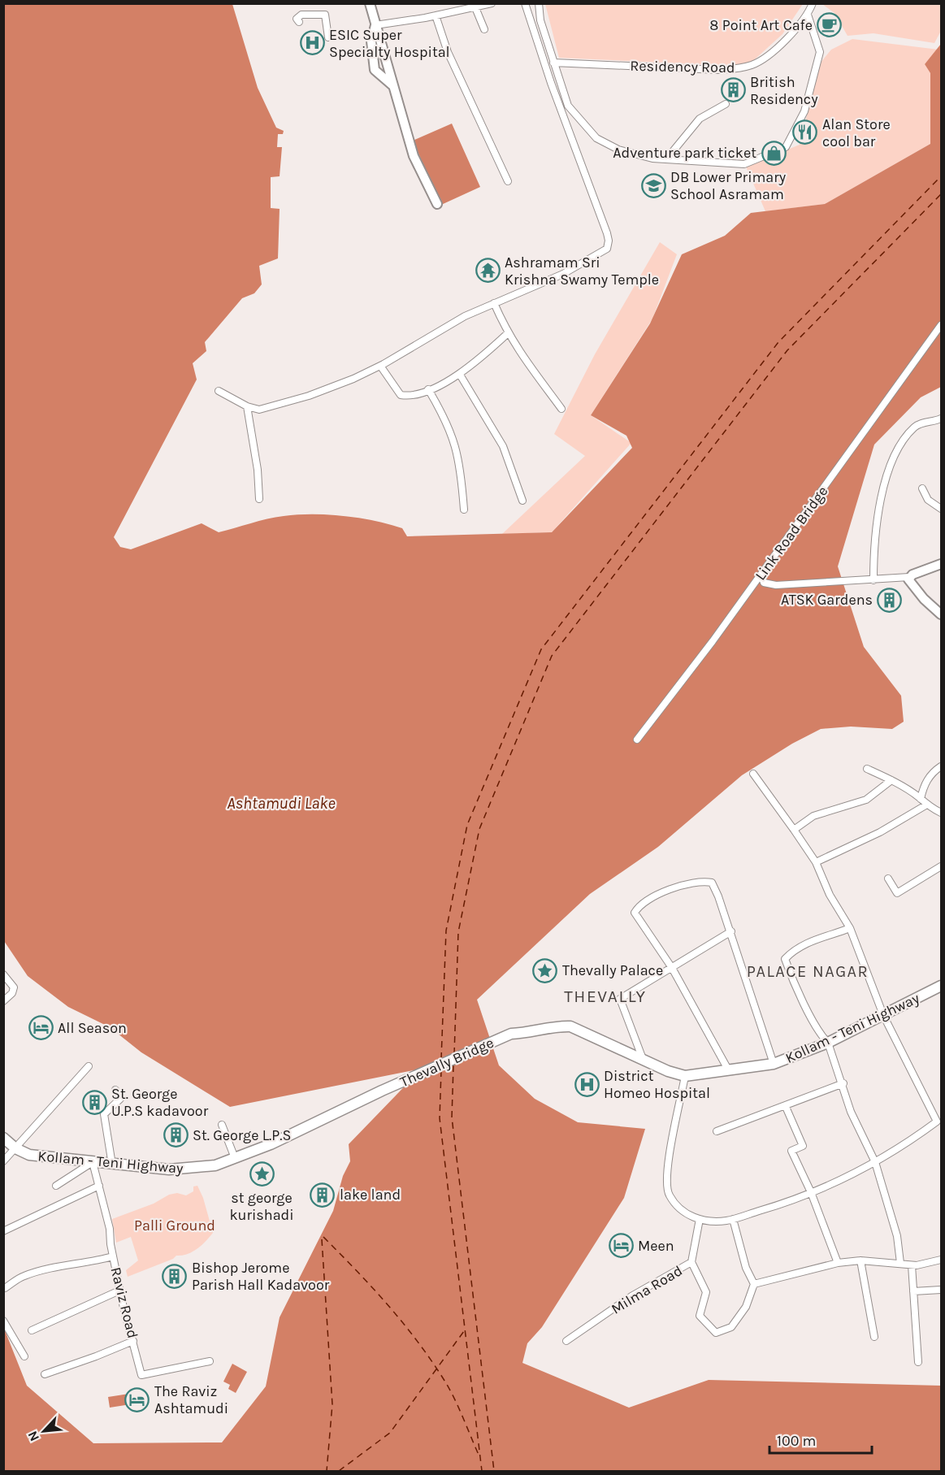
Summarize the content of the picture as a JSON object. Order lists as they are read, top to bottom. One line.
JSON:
{"streets":{"main road":["Kollam - Teni Highway","Thevally Bridge"],"street":["Residency Road","Link Road Bridge","Milma Road","Raviz Road"]},"crossings":[["Kollam - Teni Highway","Thevally Bridge"],["Kollam - Teni Highway","Raviz Road"]],"districts":["PALACE NAGAR","THEVALLY"],"water":["Ashtamudi Lake"],"parks":["Palli Ground"],"places":{"cafe":["8 Point Art Cafe"],"hospital":["ESIC Super Specialty Hospital","District Homeo Hospital"],"building":["British Residency","ATSK Gardens","St. George U.P.S kadavoor","St. George L.P.S","lake land","Bishop Jerome Parish Hall Kadavoor"],"restaurant":["Alan Store cool bar"],"shop":["Adventure park ticket"],"school or university":["DB Lower Primary School Asramam"],"temple":["Ashramam Sri Krishna Swamy Temple"],"place":["Thevally Palace","st george kurishadi"],"hotel":["All Season","Meen","The Raviz Ashtamudi"]},"scale_bar":"100 m","north":"bottom left"}
